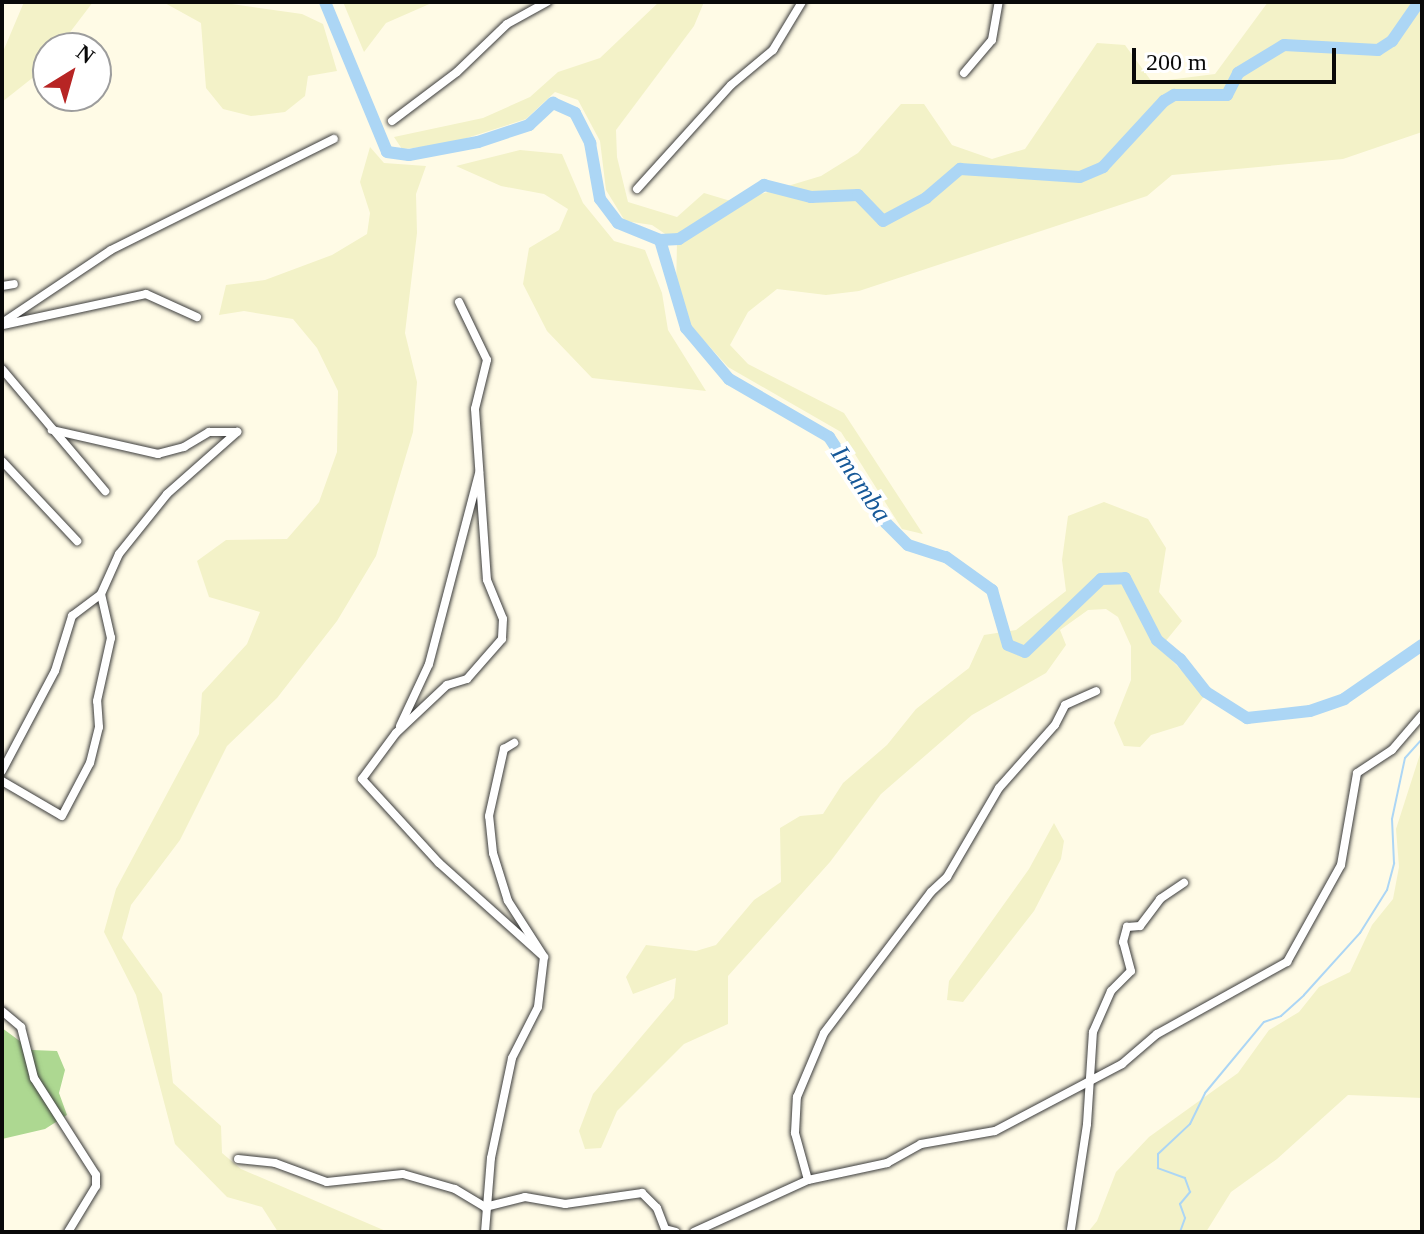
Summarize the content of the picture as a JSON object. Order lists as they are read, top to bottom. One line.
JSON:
{"water":["Imamba"],"scale_bar":"200 m","north":"top right"}
